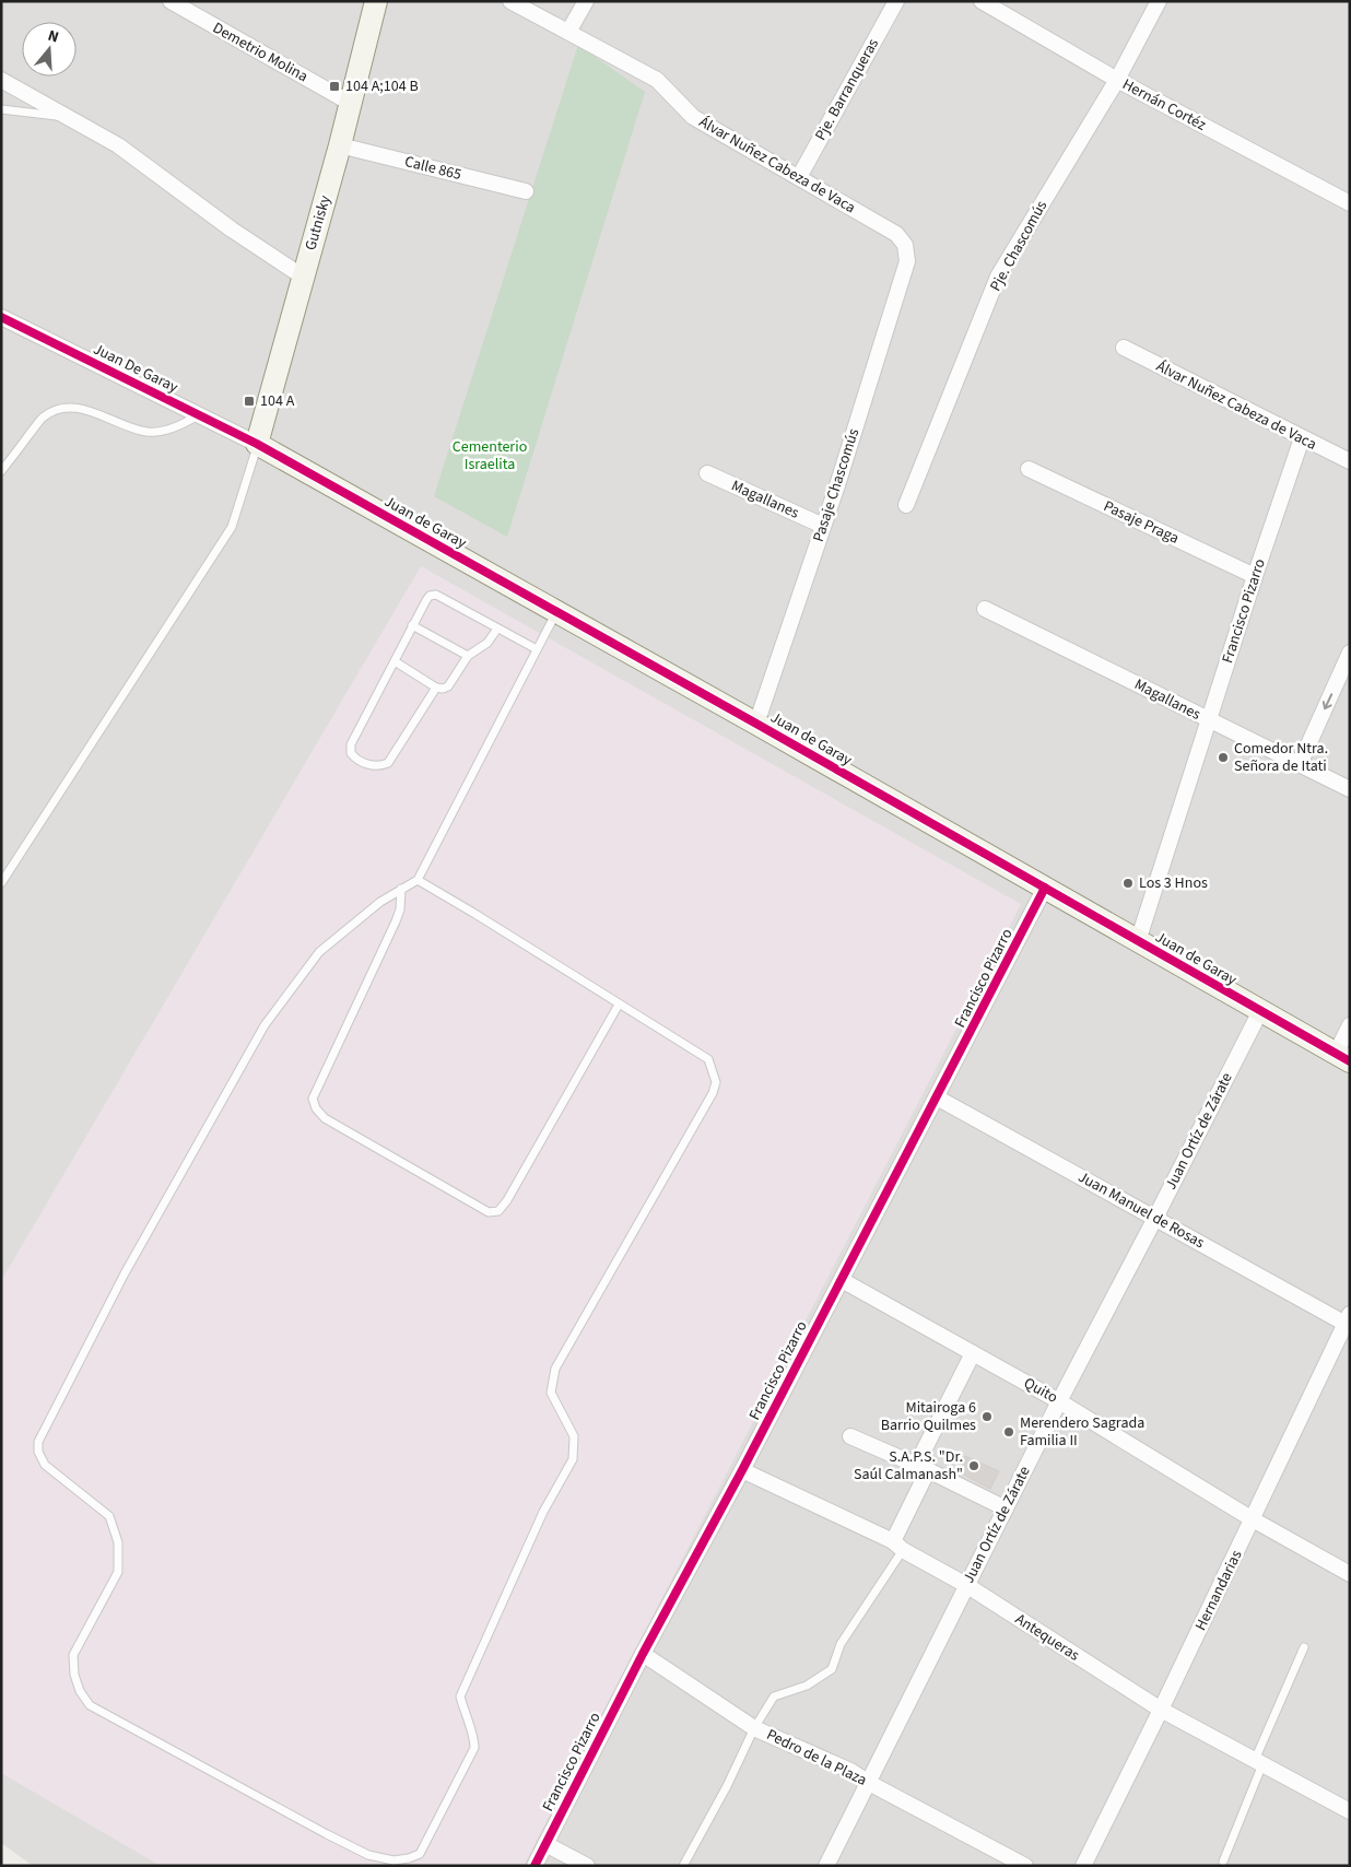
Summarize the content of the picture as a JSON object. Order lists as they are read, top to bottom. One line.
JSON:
{"streets":{"street":["Demetrio Molina","Pje. Barranqueras","Hernán Cortéz","Álvar Nuñez Cabeza de Vaca","Calle 865","Gutnisky","Pje. Chascomús","Juan De Garay","Pasaje Chascomús","Magallanes","Juan de Garay","Pasaje Praga","Francisco Pizarro","Juan Ortíz de Zárate","Juan Manuel de Rosas","Quito","Hernandarias","Antequeras","Pedro de la Plaza"]},"crossings":[["Demetrio Molina","Gutnisky"],["Pje. Barranqueras","Álvar Nuñez Cabeza de Vaca"],["Hernán Cortéz","Pje. Chascomús"],["Álvar Nuñez Cabeza de Vaca","Pasaje Chascomús"],["Álvar Nuñez Cabeza de Vaca","Francisco Pizarro"],["Calle 865","Gutnisky"],["Gutnisky","Juan De Garay"],["Gutnisky","Juan de Garay"],["Juan De Garay","Juan de Garay"],["Pasaje Chascomús","Magallanes"],["Pasaje Chascomús","Juan de Garay"],["Magallanes","Francisco Pizarro"],["Juan de Garay","Francisco Pizarro"],["Juan de Garay","Juan Ortíz de Zárate"],["Pasaje Praga","Francisco Pizarro"],["Francisco Pizarro","Juan Manuel de Rosas"],["Francisco Pizarro","Quito"],["Francisco Pizarro","Antequeras"],["Francisco Pizarro","Pedro de la Plaza"],["Juan Ortíz de Zárate","Juan Manuel de Rosas"],["Juan Ortíz de Zárate","Quito"],["Juan Ortíz de Zárate","Antequeras"],["Juan Ortíz de Zárate","Pedro de la Plaza"],["Juan Manuel de Rosas","Hernandarias"],["Quito","Hernandarias"],["Hernandarias","Antequeras"]],"parks":["Cementerio Israelita"],"places":{"transit":["104 A;104 B","104 A"],"other":["Comedor Ntra. Señora de Itati","Los 3 Hnos","Mitairoga 6 Barrio Quilmes","Merendero Sagrada Familia II","S.A.P.S. \"Dr. Saúl Calmanash\""]},"north":"top"}
